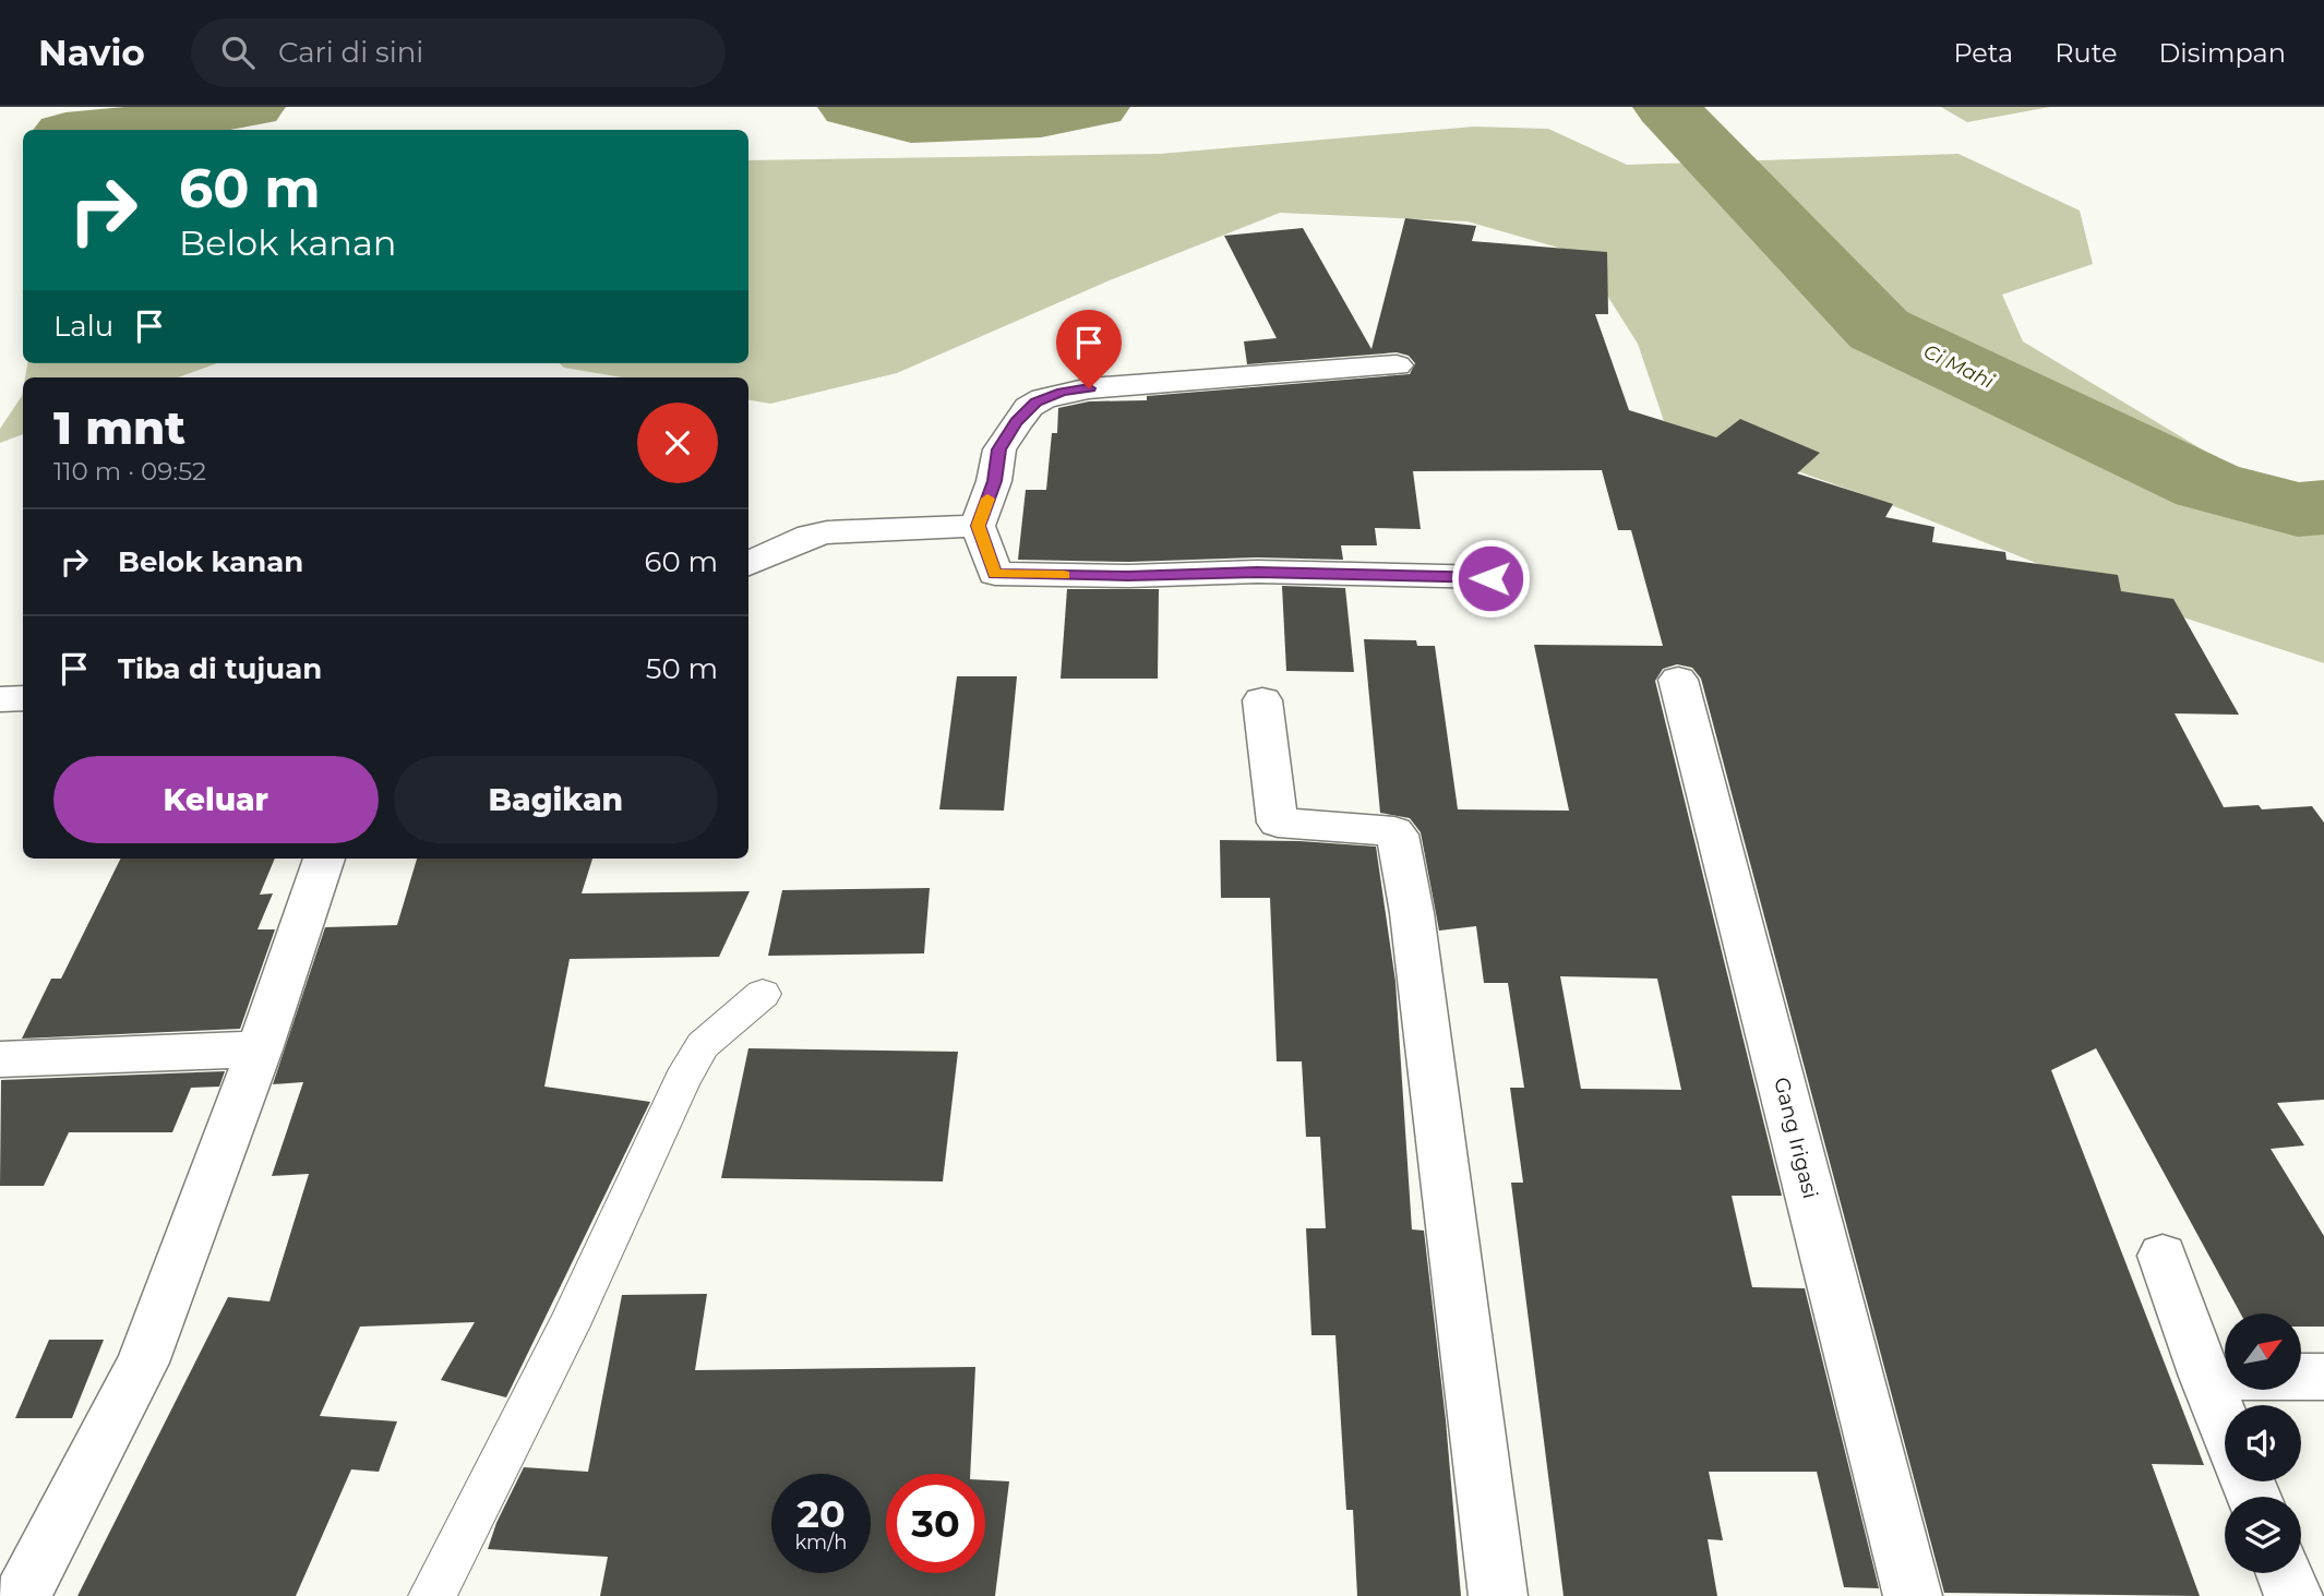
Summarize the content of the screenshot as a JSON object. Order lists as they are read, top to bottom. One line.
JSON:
{"streets":{"street":["Gang Irigasi"]},"water":["Ci Mahi"],"north":"top right","page":{"header":"Navio","search":"Cari di sini","nav":["Peta","Rute","Disimpan"],"turn":["60 m","Belok kanan"],"then":"Lalu","heading":["1 mnt","110 m · 09:52"],"list":[{"name":"Belok kanan","value":"60 m"},{"name":"Tiba di tujuan","value":"50 m"}],"buttons":["Keluar","Bagikan"],"speed":"20 km/h","limit":"30"}}
